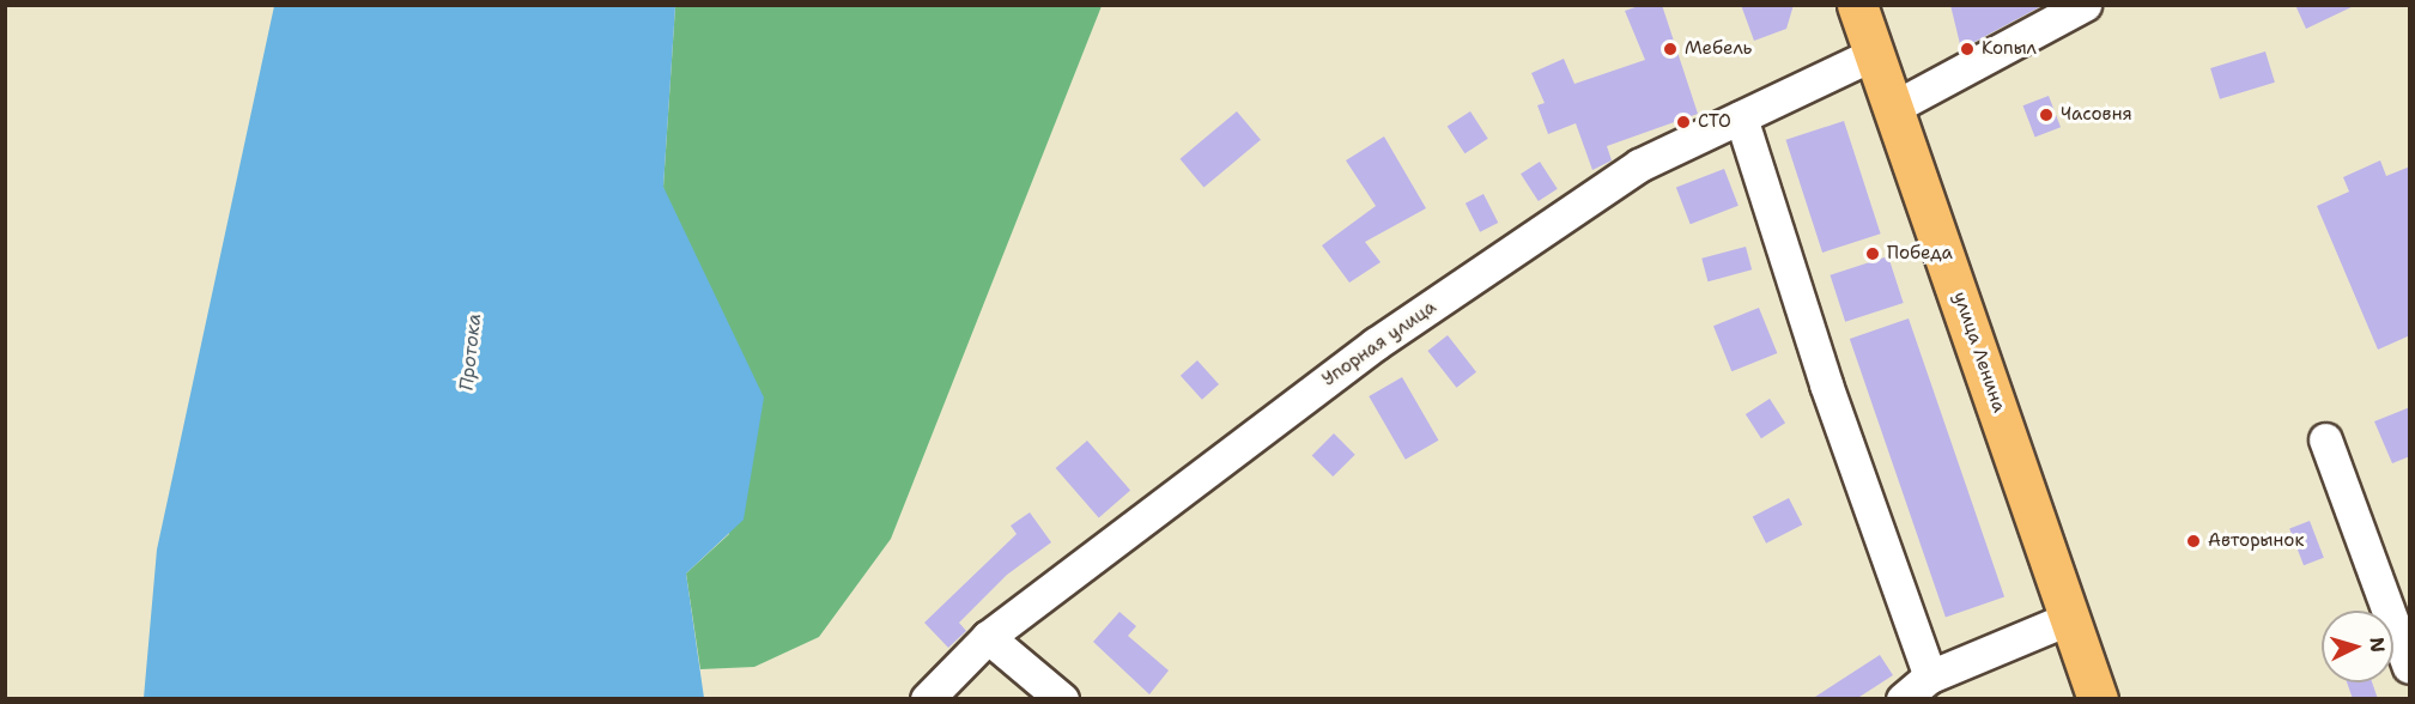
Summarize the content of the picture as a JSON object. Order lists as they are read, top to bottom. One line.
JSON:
{"streets":{"main road":["улица Ленина"],"street":["Упорная улица"]},"crossings":[["Упорная улица","улица Ленина"]],"water":["Протока"],"places":["Мебель","Копыл","Часовня","СТО","Победа","Авторынок"],"north":"right"}
